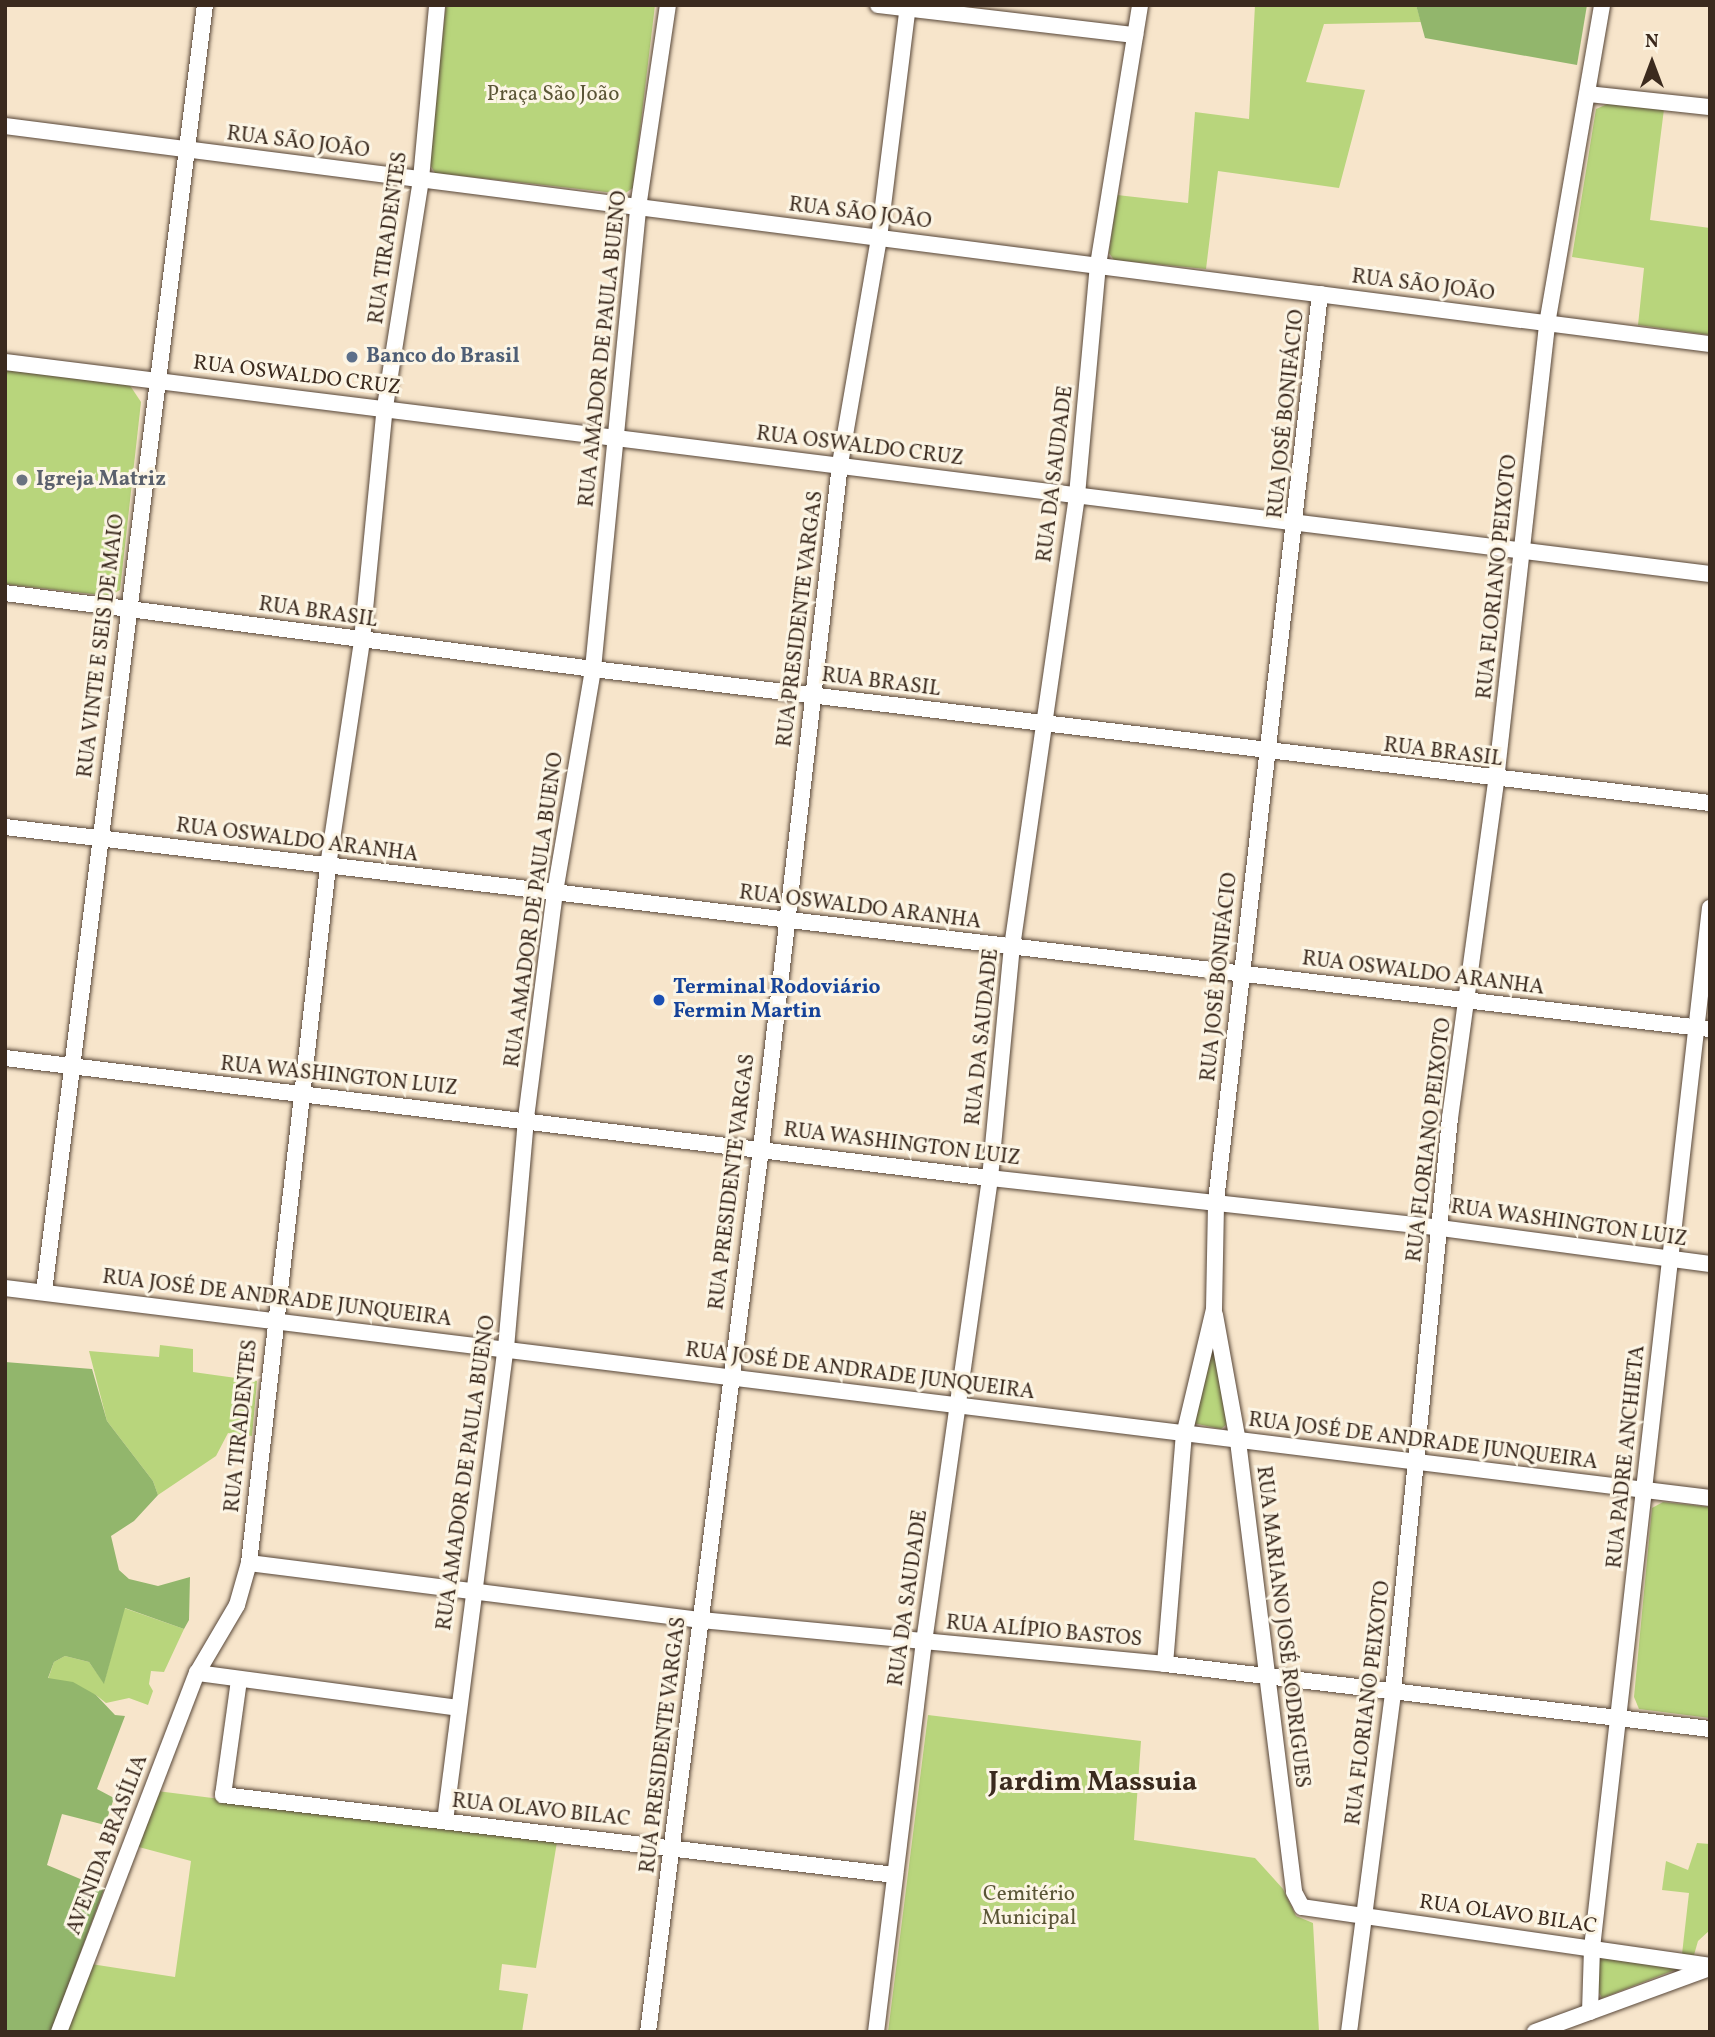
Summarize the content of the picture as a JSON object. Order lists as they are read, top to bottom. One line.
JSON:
{"streets":{"street":["RUA SÃO JOÃO","RUA TIRADENTES","RUA AMADOR DE PAULA BUENO","RUA OSWALDO CRUZ","RUA JOSÉ BONIFÁCIO","RUA DA SAUDADE","RUA FLORIANO PEIXOTO","RUA BRASIL","RUA PRESIDENTE VARGAS","RUA VINTE E SEIS DE MAIO","RUA OSWALDO ARANHA","RUA WASHINGTON LUIZ","RUA JOSÉ DE ANDRADE JUNQUEIRA","RUA PADRE ANCHIETA","RUA MARIANO JOSÉ RODRIGUES","RUA ALÍPIO BASTOS","RUA OLAVO BILAC","AVENIDA BRASÍLIA"]},"crossings":[["RUA SÃO JOÃO","RUA TIRADENTES"],["RUA SÃO JOÃO","RUA AMADOR DE PAULA BUENO"],["RUA SÃO JOÃO","RUA JOSÉ BONIFÁCIO"],["RUA SÃO JOÃO","RUA DA SAUDADE"],["RUA SÃO JOÃO","RUA FLORIANO PEIXOTO"],["RUA SÃO JOÃO","RUA PRESIDENTE VARGAS"],["RUA SÃO JOÃO","RUA VINTE E SEIS DE MAIO"],["RUA TIRADENTES","RUA OSWALDO CRUZ"],["RUA TIRADENTES","RUA BRASIL"],["RUA TIRADENTES","RUA OSWALDO ARANHA"],["RUA TIRADENTES","RUA WASHINGTON LUIZ"],["RUA TIRADENTES","RUA JOSÉ DE ANDRADE JUNQUEIRA"],["RUA TIRADENTES","RUA ALÍPIO BASTOS"],["RUA TIRADENTES","AVENIDA BRASÍLIA"],["RUA AMADOR DE PAULA BUENO","RUA OSWALDO CRUZ"],["RUA AMADOR DE PAULA BUENO","RUA BRASIL"],["RUA AMADOR DE PAULA BUENO","RUA OSWALDO ARANHA"],["RUA AMADOR DE PAULA BUENO","RUA WASHINGTON LUIZ"],["RUA AMADOR DE PAULA BUENO","RUA JOSÉ DE ANDRADE JUNQUEIRA"],["RUA AMADOR DE PAULA BUENO","RUA ALÍPIO BASTOS"],["RUA AMADOR DE PAULA BUENO","RUA OLAVO BILAC"],["RUA OSWALDO CRUZ","RUA JOSÉ BONIFÁCIO"],["RUA OSWALDO CRUZ","RUA DA SAUDADE"],["RUA OSWALDO CRUZ","RUA FLORIANO PEIXOTO"],["RUA OSWALDO CRUZ","RUA PRESIDENTE VARGAS"],["RUA OSWALDO CRUZ","RUA VINTE E SEIS DE MAIO"],["RUA JOSÉ BONIFÁCIO","RUA BRASIL"],["RUA JOSÉ BONIFÁCIO","RUA OSWALDO ARANHA"],["RUA JOSÉ BONIFÁCIO","RUA WASHINGTON LUIZ"],["RUA JOSÉ BONIFÁCIO","RUA JOSÉ DE ANDRADE JUNQUEIRA"],["RUA JOSÉ BONIFÁCIO","RUA MARIANO JOSÉ RODRIGUES"],["RUA JOSÉ BONIFÁCIO","RUA ALÍPIO BASTOS"],["RUA DA SAUDADE","RUA BRASIL"],["RUA DA SAUDADE","RUA OSWALDO ARANHA"],["RUA DA SAUDADE","RUA WASHINGTON LUIZ"],["RUA DA SAUDADE","RUA JOSÉ DE ANDRADE JUNQUEIRA"],["RUA DA SAUDADE","RUA ALÍPIO BASTOS"],["RUA DA SAUDADE","RUA OLAVO BILAC"],["RUA FLORIANO PEIXOTO","RUA BRASIL"],["RUA FLORIANO PEIXOTO","RUA OSWALDO ARANHA"],["RUA FLORIANO PEIXOTO","RUA WASHINGTON LUIZ"],["RUA FLORIANO PEIXOTO","RUA JOSÉ DE ANDRADE JUNQUEIRA"],["RUA FLORIANO PEIXOTO","RUA ALÍPIO BASTOS"],["RUA FLORIANO PEIXOTO","RUA OLAVO BILAC"],["RUA BRASIL","RUA PRESIDENTE VARGAS"],["RUA BRASIL","RUA VINTE E SEIS DE MAIO"],["RUA PRESIDENTE VARGAS","RUA OSWALDO ARANHA"],["RUA PRESIDENTE VARGAS","RUA WASHINGTON LUIZ"],["RUA PRESIDENTE VARGAS","RUA JOSÉ DE ANDRADE JUNQUEIRA"],["RUA PRESIDENTE VARGAS","RUA ALÍPIO BASTOS"],["RUA PRESIDENTE VARGAS","RUA OLAVO BILAC"],["RUA VINTE E SEIS DE MAIO","RUA OSWALDO ARANHA"],["RUA VINTE E SEIS DE MAIO","RUA WASHINGTON LUIZ"],["RUA VINTE E SEIS DE MAIO","RUA JOSÉ DE ANDRADE JUNQUEIRA"],["RUA OSWALDO ARANHA","RUA PADRE ANCHIETA"],["RUA WASHINGTON LUIZ","RUA PADRE ANCHIETA"],["RUA JOSÉ DE ANDRADE JUNQUEIRA","RUA PADRE ANCHIETA"],["RUA JOSÉ DE ANDRADE JUNQUEIRA","RUA MARIANO JOSÉ RODRIGUES"],["RUA PADRE ANCHIETA","RUA ALÍPIO BASTOS"],["RUA PADRE ANCHIETA","RUA OLAVO BILAC"],["RUA MARIANO JOSÉ RODRIGUES","RUA ALÍPIO BASTOS"],["RUA MARIANO JOSÉ RODRIGUES","RUA OLAVO BILAC"]],"districts":["Jardim Massuia"],"parks":["Praça São João","Cemitério Municipal"],"places":["Banco do Brasil","Igreja Matriz","Terminal Rodoviário Fermin Martin"],"north":"top"}
